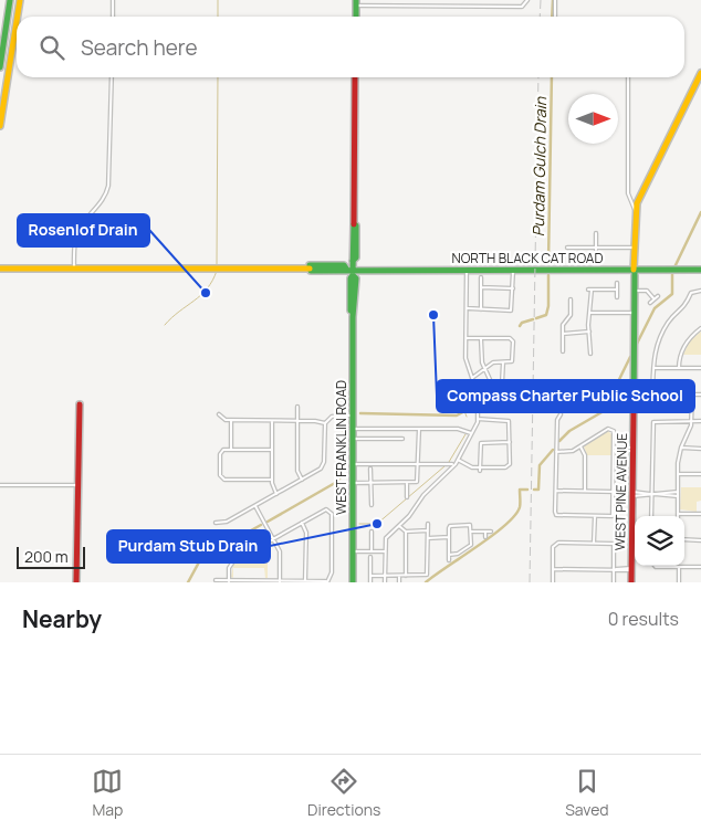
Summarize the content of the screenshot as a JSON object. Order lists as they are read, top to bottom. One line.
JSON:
{"streets":{"main road":["NORTH BLACK CAT ROAD","WEST FRANKLIN ROAD","WEST PINE AVENUE"]},"crossings":[["NORTH BLACK CAT ROAD","WEST FRANKLIN ROAD"],["NORTH BLACK CAT ROAD","WEST PINE AVENUE"]],"water":["Purdam Gulch Drain"],"places":["Rosenlof Drain","Compass Charter Public School","Purdam Stub Drain"],"scale_bar":"200 m","north":"right","page":{"search":"Search here","scale":"200 m","heading":["Nearby","0 results"],"nav":["Map","Directions","Saved"]}}
